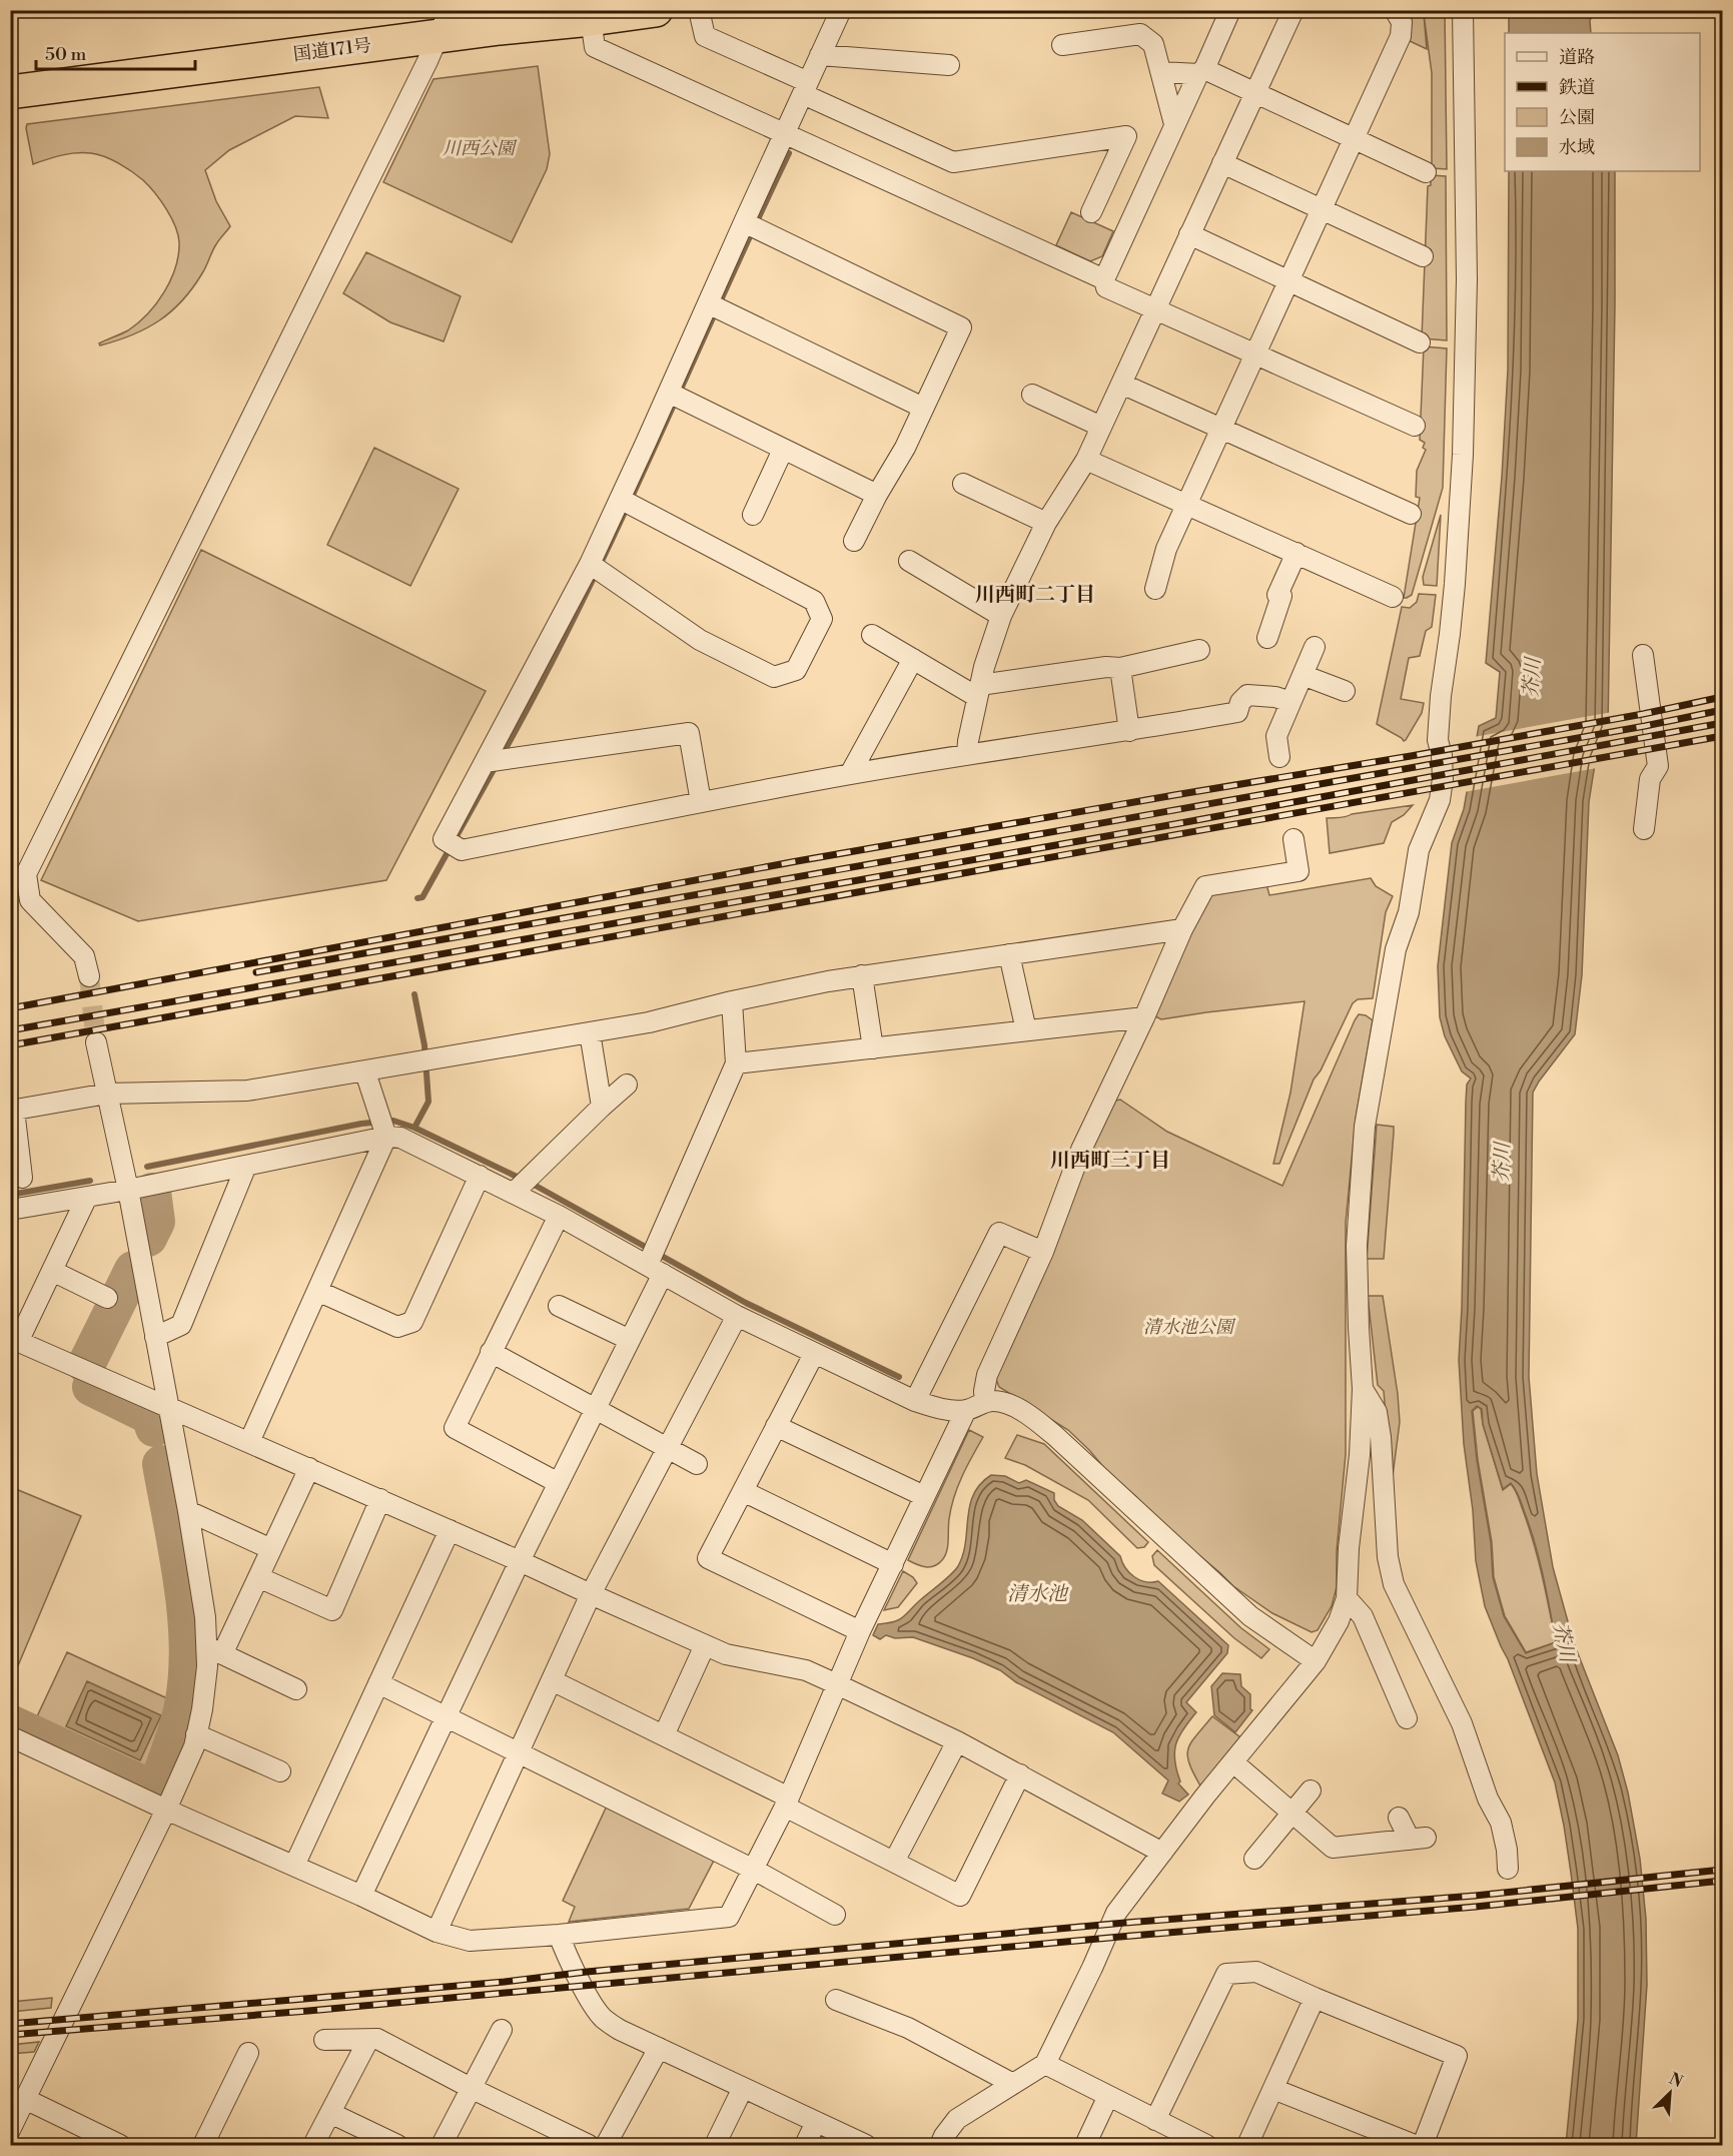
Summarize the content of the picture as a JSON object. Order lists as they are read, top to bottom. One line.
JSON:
{"streets":{"highway":["国道171号"]},"districts":["川西町二丁目","川西町三丁目"],"water":["芥川","清水池"],"parks":["川西公園","清水池公園"],"legend":["道路","鉄道","公園","水域"],"scale_bar":"50 m","north":"top right"}
